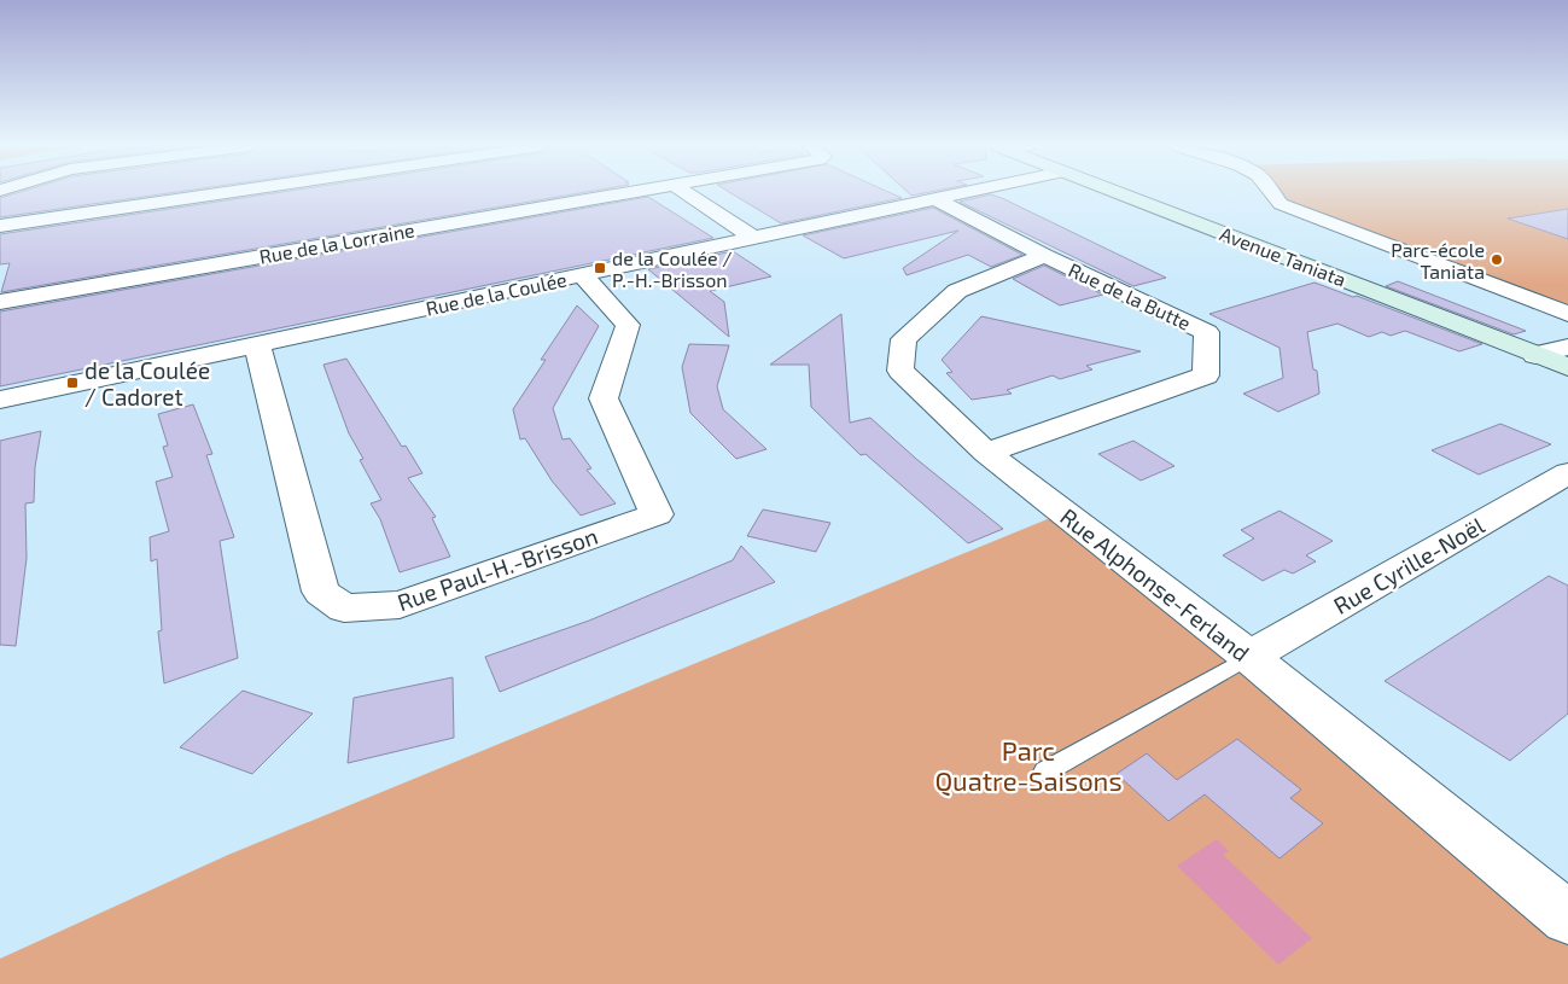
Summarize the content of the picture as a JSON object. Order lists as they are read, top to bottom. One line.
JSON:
{"streets":{"main road":["Avenue Taniata"],"street":["Rue de la Lorraine","Rue de la Coulée","Rue de la Butte","Rue Cyrille-Noël","Rue Paul-H.-Brisson","Rue Alphonse-Ferland"]},"crossings":[["Rue de la Coulée","Rue de la Butte"],["Rue de la Coulée","Rue Paul-H.-Brisson"],["Rue de la Butte","Rue Alphonse-Ferland"],["Rue Cyrille-Noël","Rue Alphonse-Ferland"]],"parks":["Parc Quatre-Saisons"],"places":{"other":["Parc-école Taniata"],"transit":["de la Coulée / P.-H.-Brisson","de la Coulée / Cadoret"]}}
